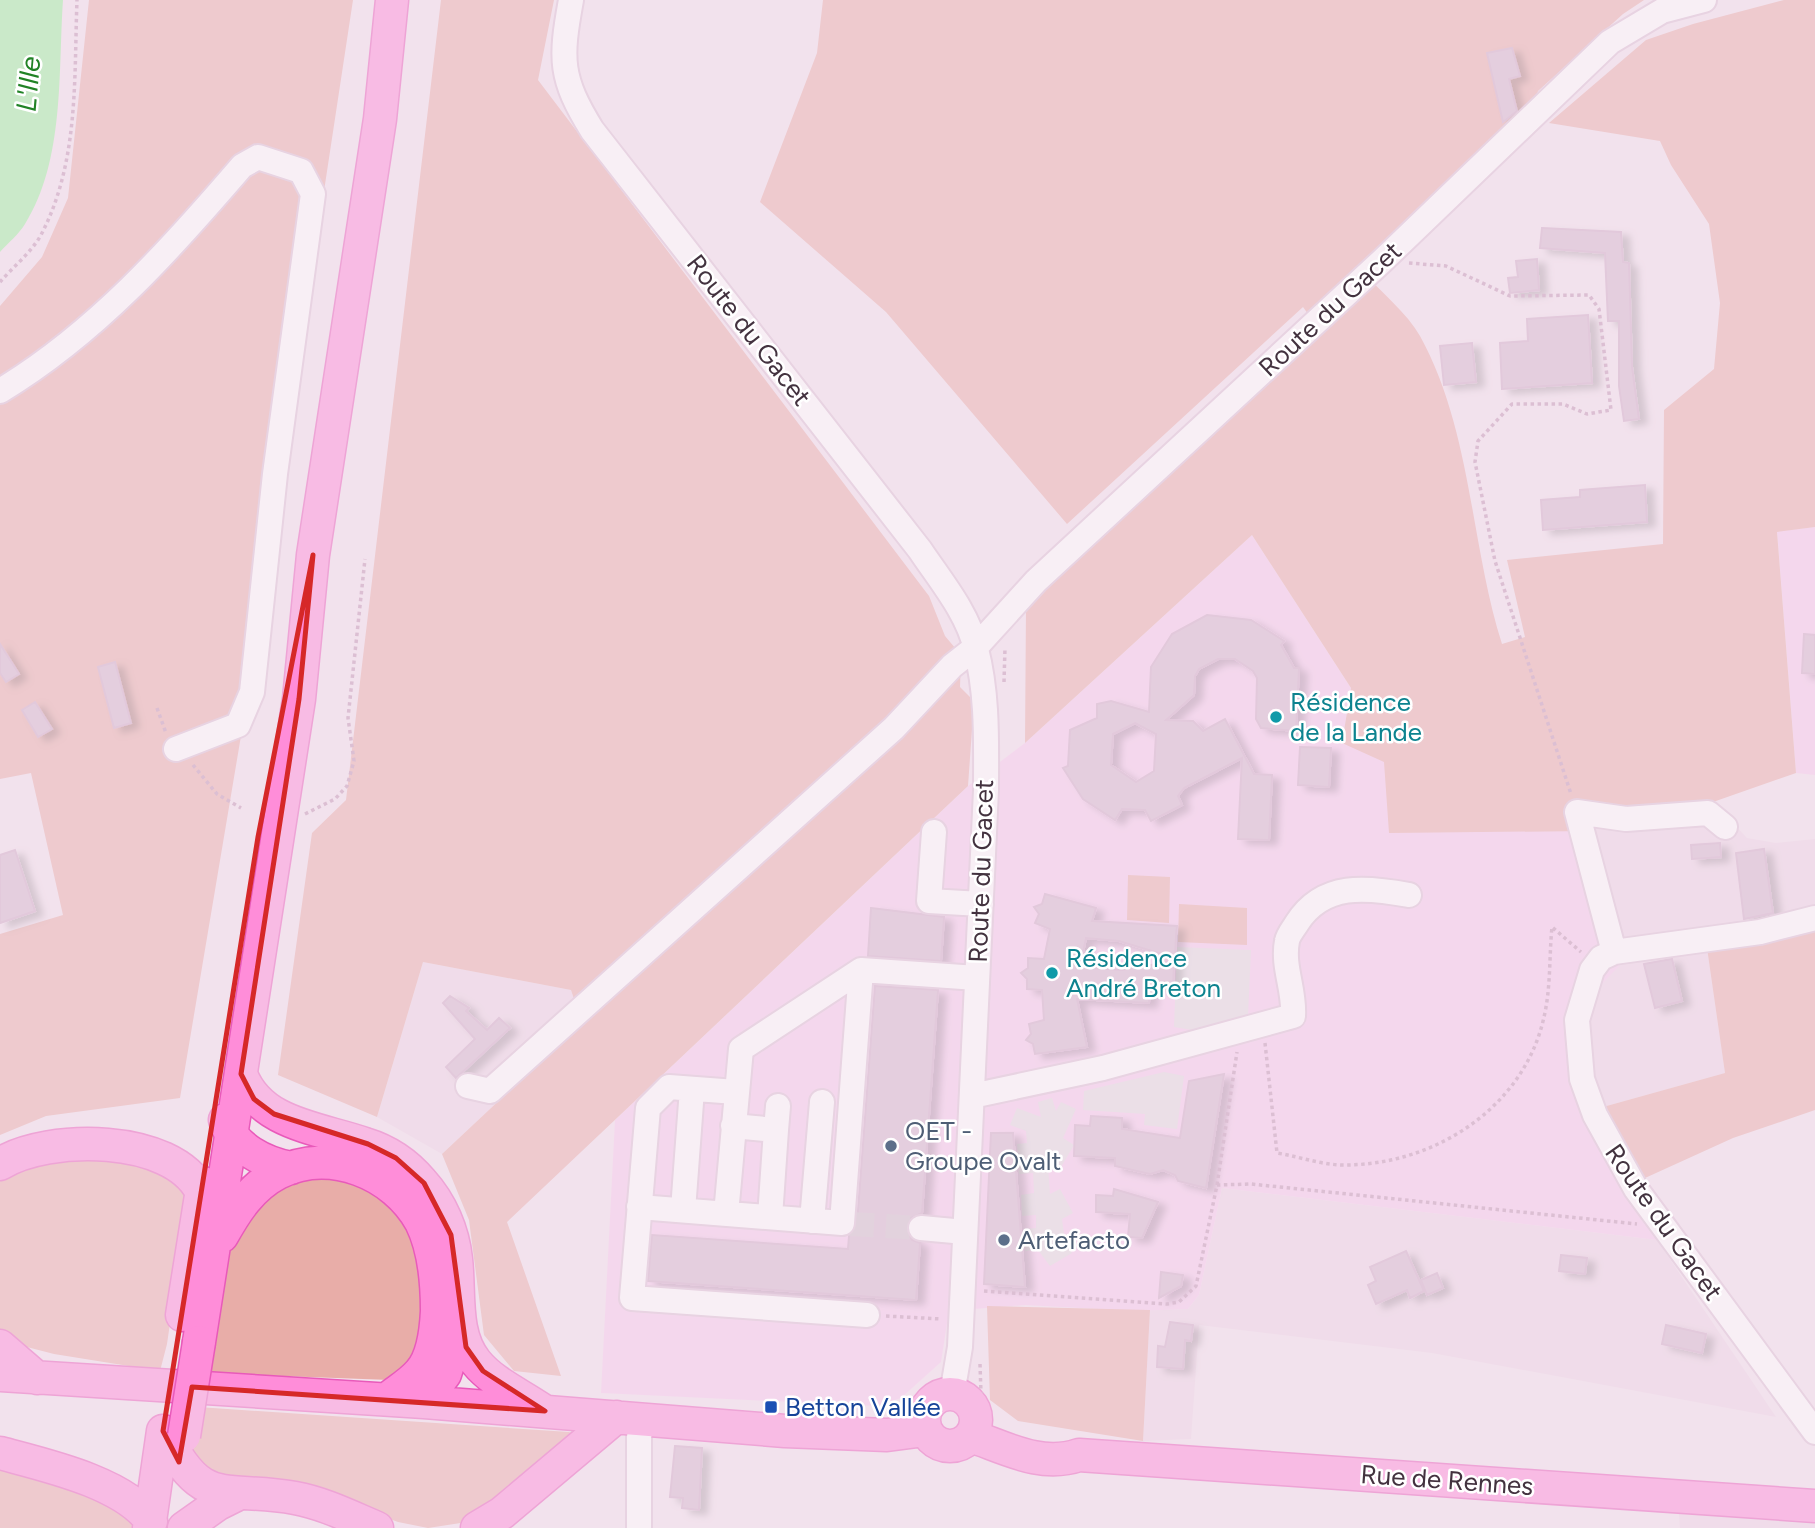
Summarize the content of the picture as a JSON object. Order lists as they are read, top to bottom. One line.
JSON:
{"streets":{"main road":["Rue de Rennes"],"street":["Route du Gacet"]},"crossings":[["Route du Gacet","Rue de Rennes"]],"water":["L'Ille"],"places":{"other":["Résidence de la Lande","Résidence André Breton","OET - Groupe Ovalt","Artefacto"],"transit":["Betton Vallée"]}}
